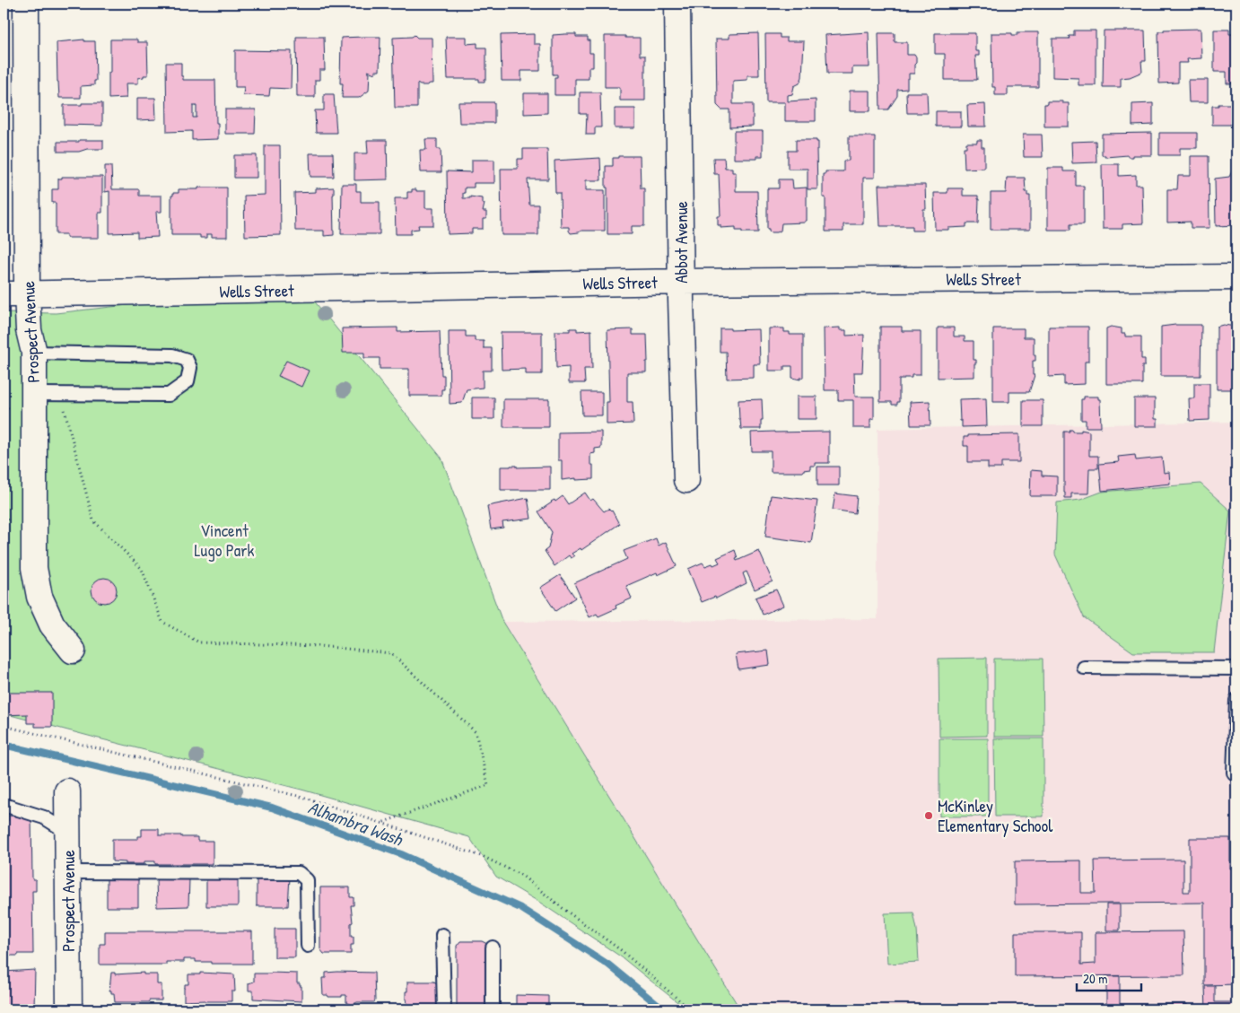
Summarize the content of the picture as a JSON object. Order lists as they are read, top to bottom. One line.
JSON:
{"streets":{"street":["Abbot Avenue","Wells Street","Prospect Avenue"]},"crossings":[["Abbot Avenue","Wells Street"],["Wells Street","Prospect Avenue"]],"water":["Alhambra Wash"],"parks":["Vincent Lugo Park"],"places":["McKinley Elementary School"],"scale_bar":"20 m"}
